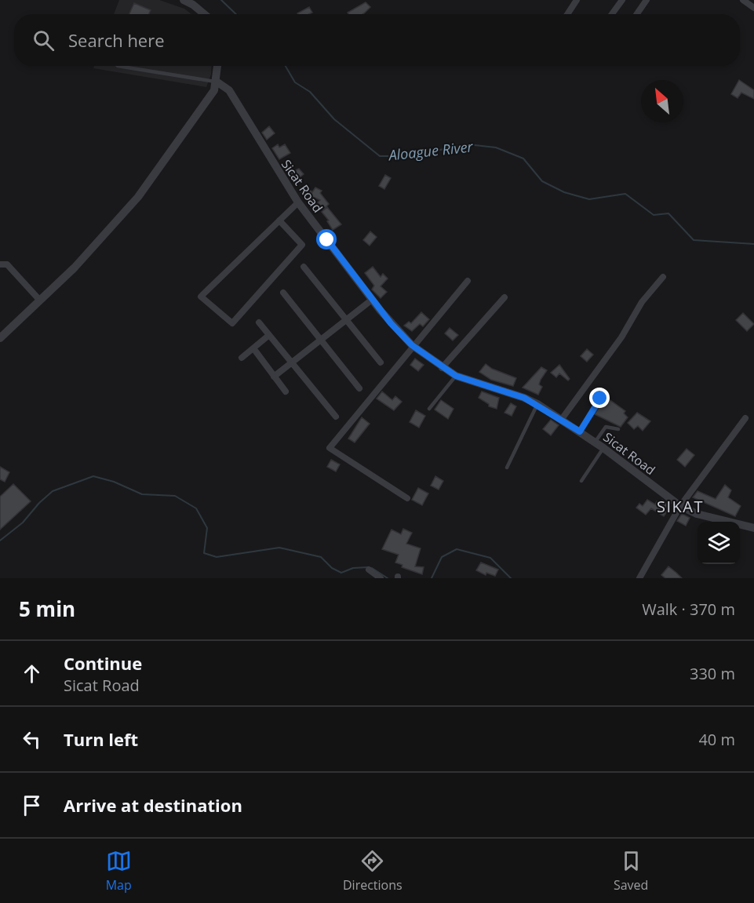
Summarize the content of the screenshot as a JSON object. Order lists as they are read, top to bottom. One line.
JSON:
{"streets":{"street":["Sicat Road"]},"districts":["SIKAT"],"water":["Aloague River"],"north":"top left","page":{"search":"Search here","heading":["5 min","Walk · 370 m"],"list":[["Continue","Sicat Road","330 m"],["Turn left","40 m"],"Arrive at destination"],"nav":["Map","Directions","Saved"]}}
